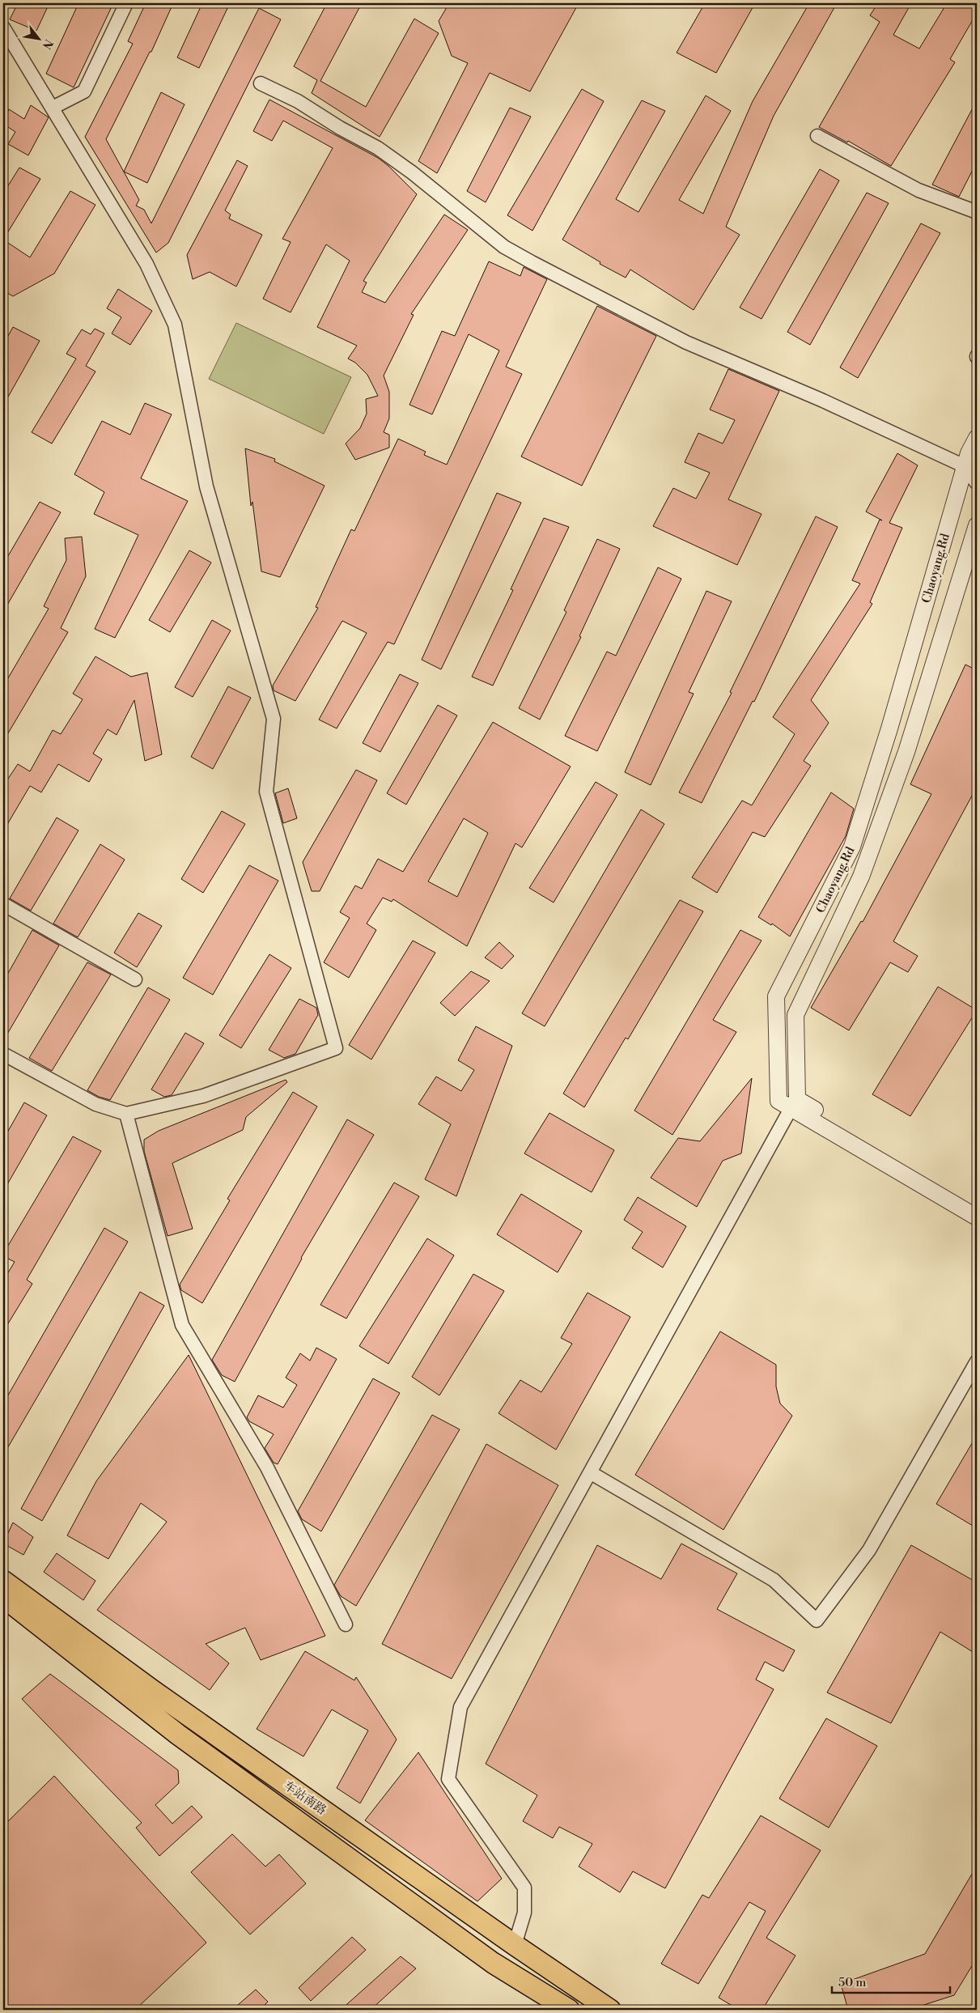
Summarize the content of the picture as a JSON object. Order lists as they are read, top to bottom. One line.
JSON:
{"streets":{"main road":["车站南路"],"street":["Chaoyang.Rd"]},"scale_bar":"50 m","north":"bottom right"}
